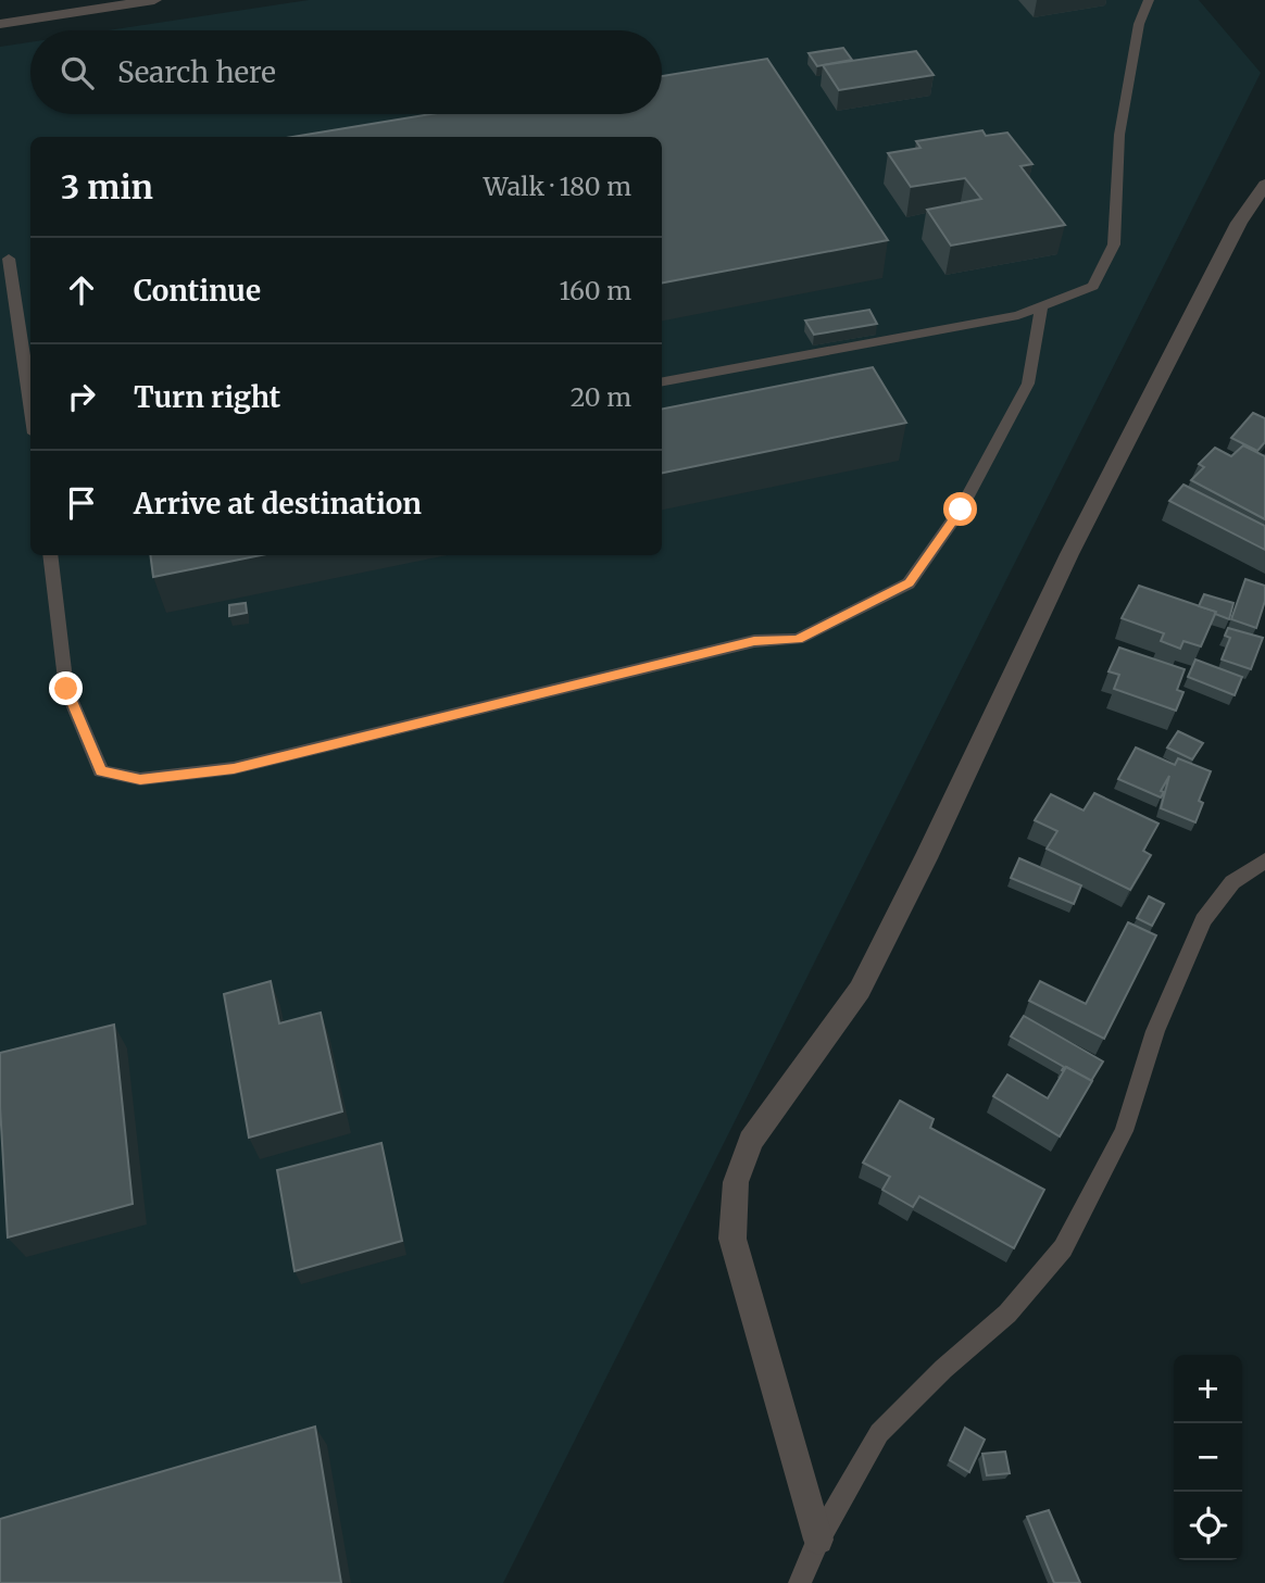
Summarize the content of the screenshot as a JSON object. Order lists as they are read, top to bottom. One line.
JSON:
{"page":{"search":"Search here","heading":["3 min","Walk · 180 m"],"list":[["Continue","160 m"],["Turn right","20 m"],"Arrive at destination"],"map_buttons":["+","−"]}}
